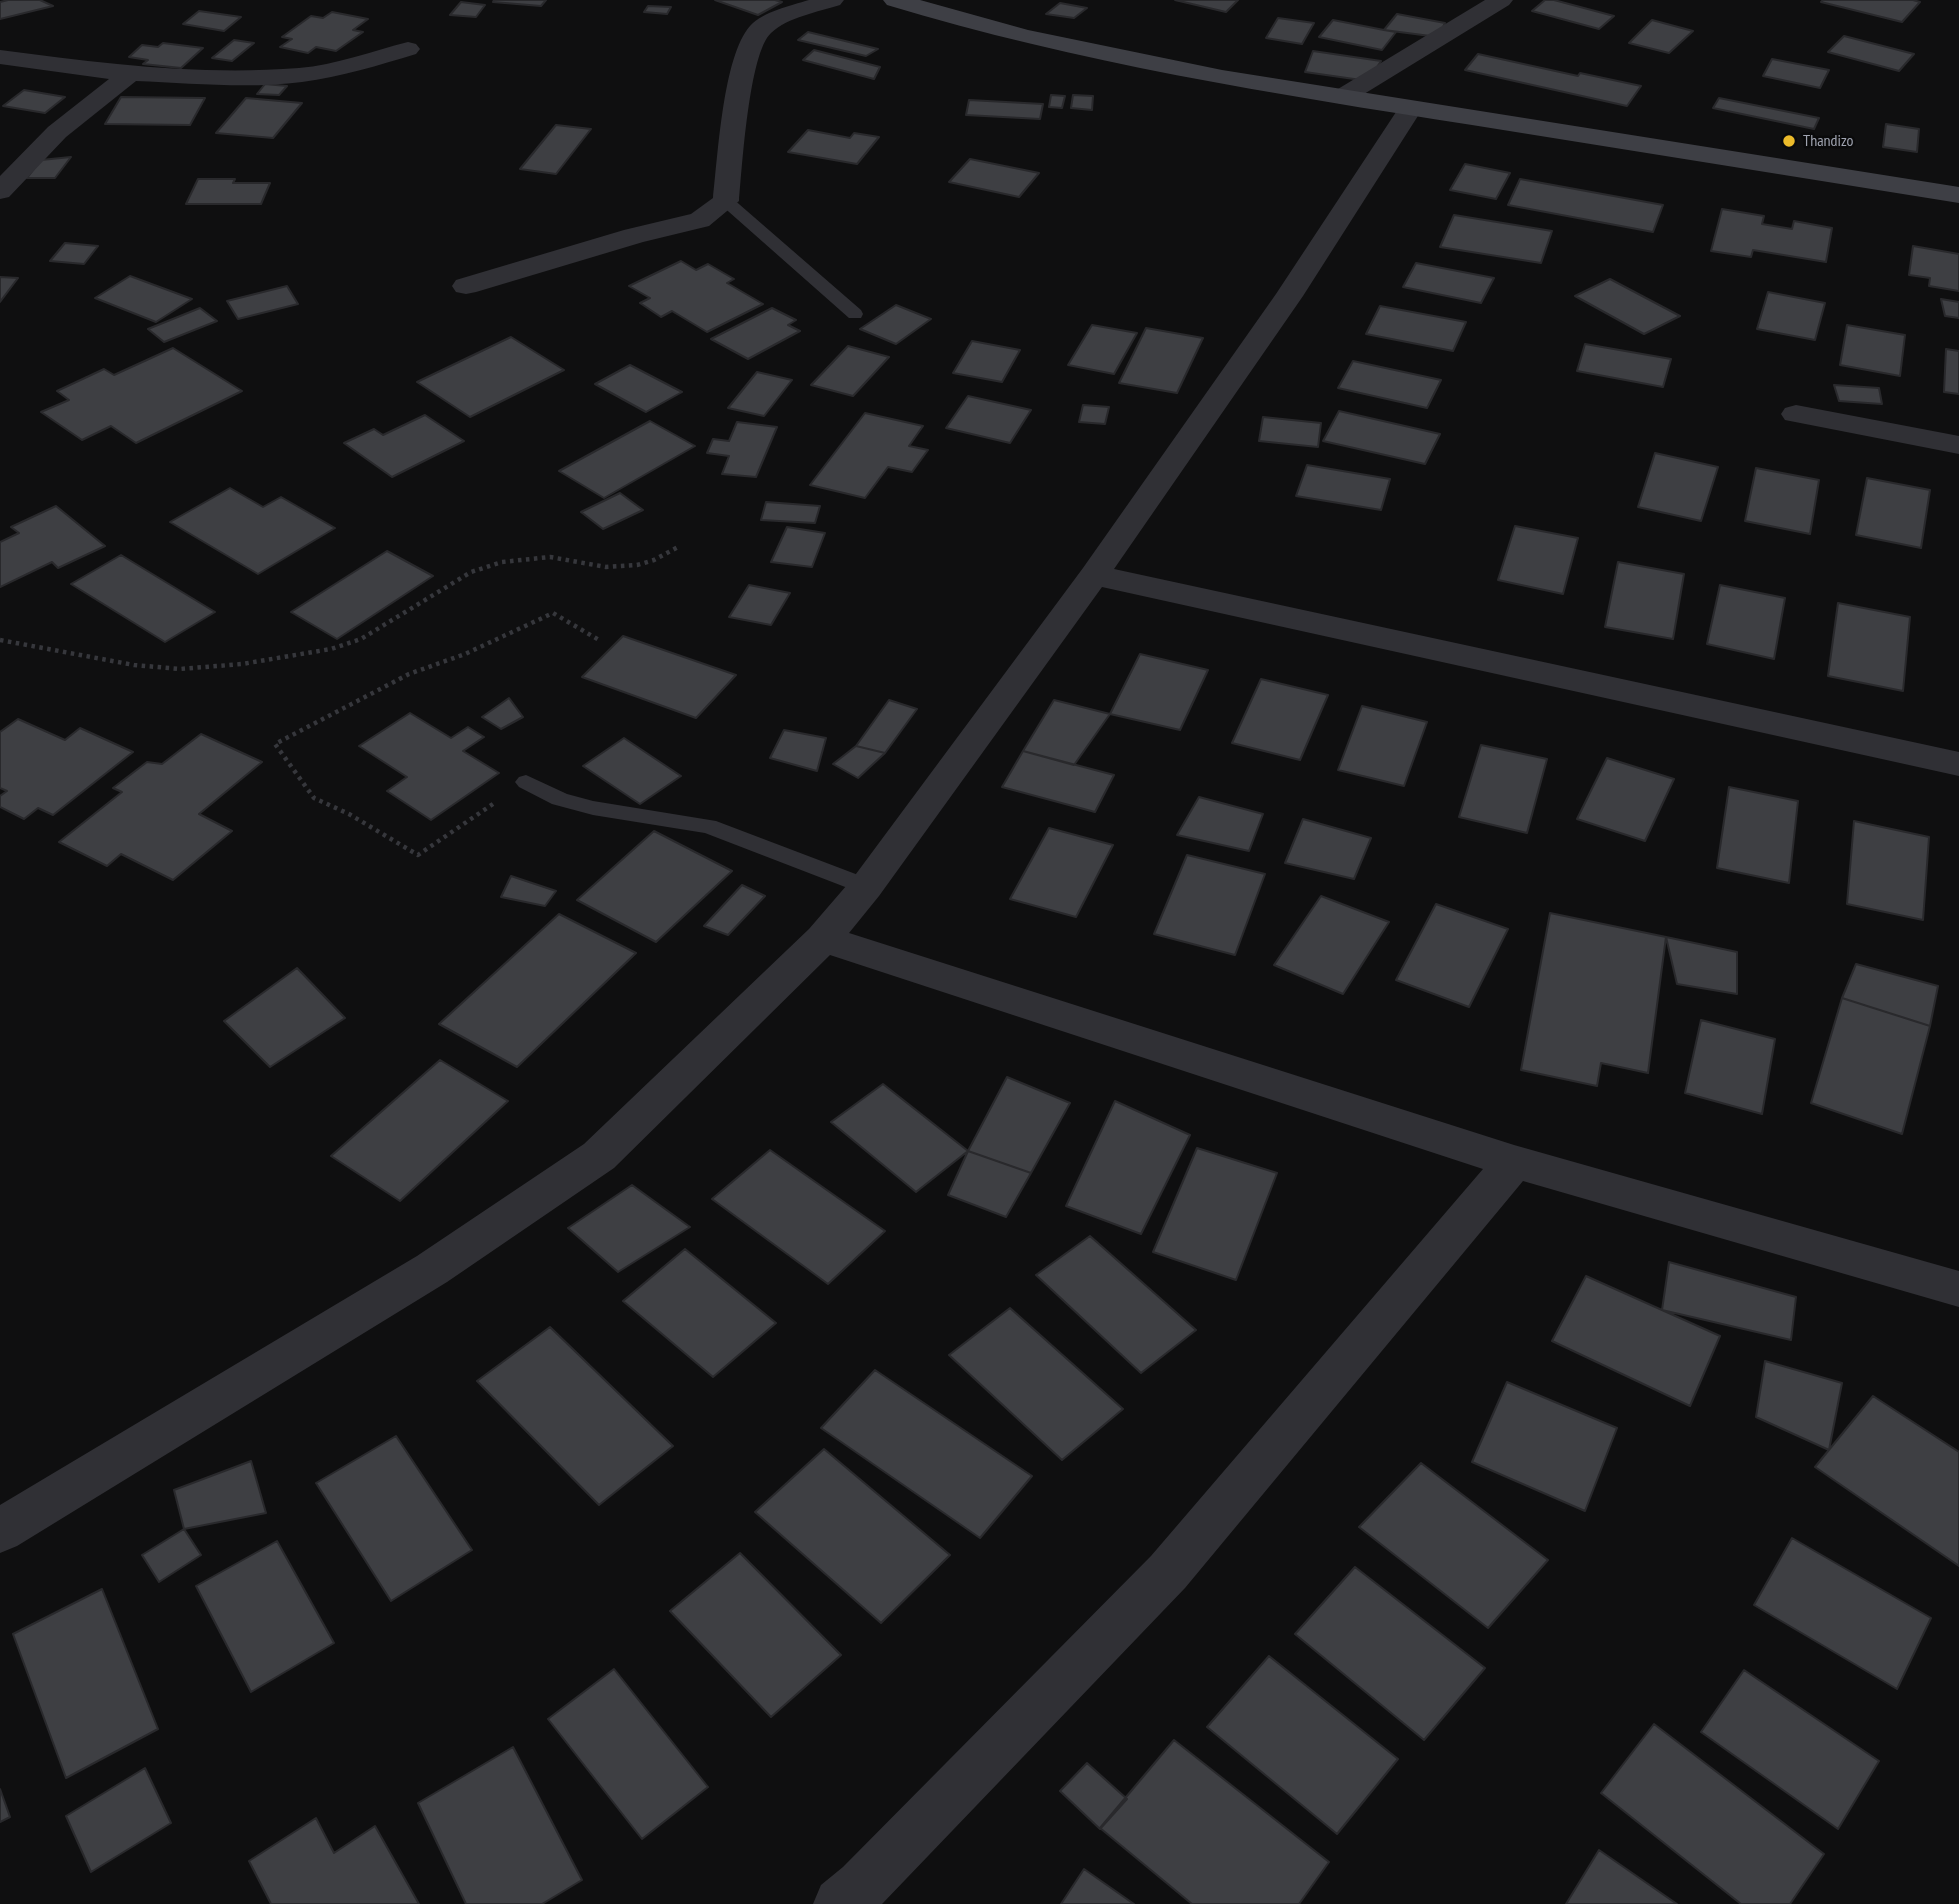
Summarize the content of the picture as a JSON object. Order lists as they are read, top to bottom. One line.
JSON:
{"places":["Thandizo"]}
